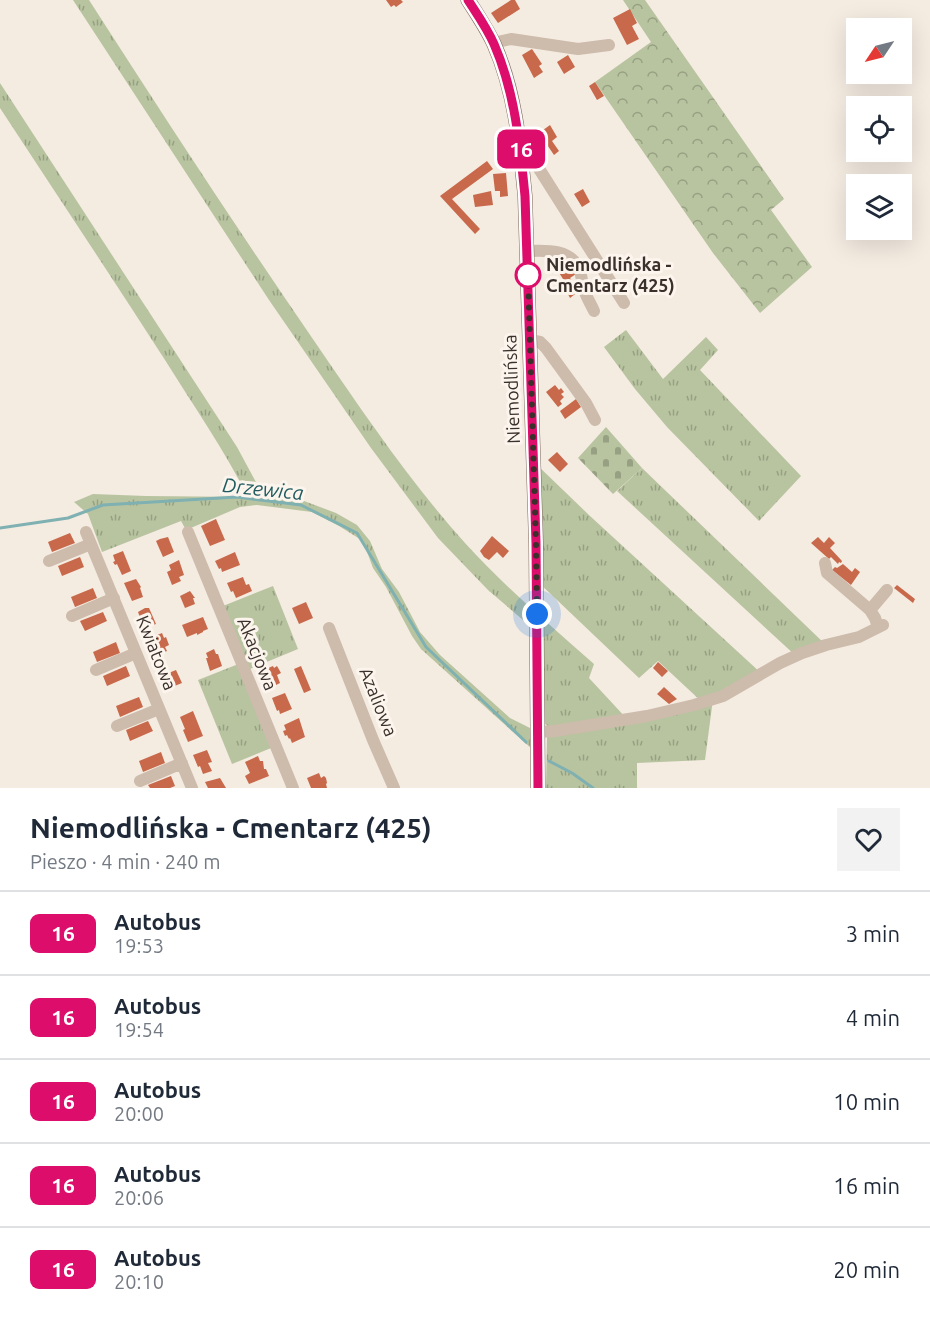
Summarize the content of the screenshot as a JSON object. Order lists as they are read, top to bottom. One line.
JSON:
{"streets":{"main road":["Niemodlińska"],"street":["Kwiatowa","Akacjowa","Azaliowa"]},"water":["Drzewica"],"places":["Niemodlińska - Cmentarz (425)"],"lines":["bus line 16"],"north":"bottom left","page":{"on_map":"16","heading":["Niemodlińska - Cmentarz (425)","Pieszo · 4 min · 240 m"],"list":[{"mark":"16","name":"Autobus","note":"19:53","value":"3 min"},{"mark":"16","name":"Autobus","note":"19:54","value":"4 min"},{"mark":"16","name":"Autobus","note":"20:00","value":"10 min"},{"mark":"16","name":"Autobus","note":"20:06","value":"16 min"},{"mark":"16","name":"Autobus","note":"20:10","value":"20 min"}]}}
